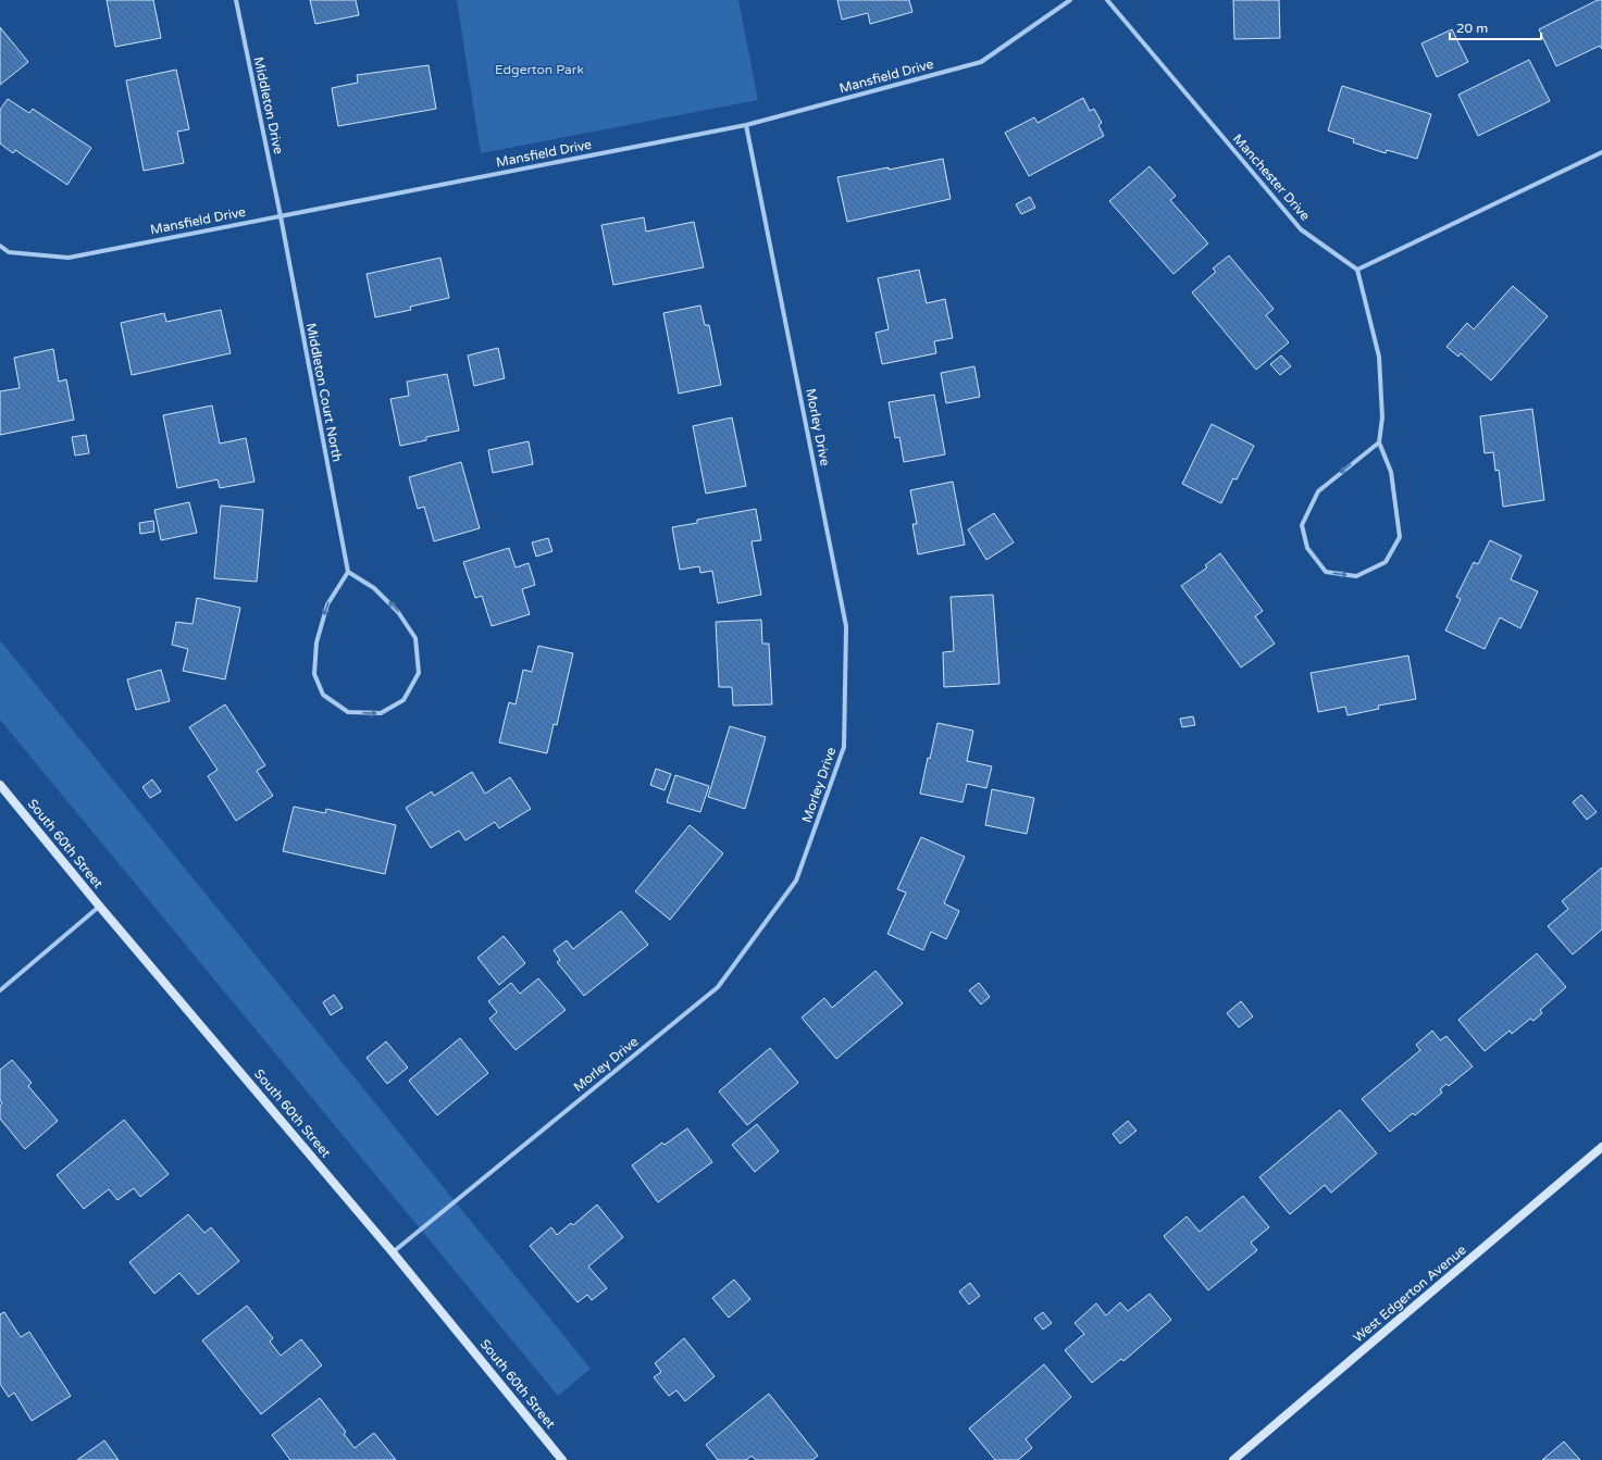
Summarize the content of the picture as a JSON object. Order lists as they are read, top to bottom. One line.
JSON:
{"streets":{"street":["Mansfield Drive","Middleton Drive","Manchester Drive","Middleton Court North","Morley Drive","South 60th Street","West Edgerton Avenue"]},"crossings":[["Mansfield Drive","Middleton Drive"],["Mansfield Drive","Middleton Court North"],["Mansfield Drive","Morley Drive"],["Middleton Drive","Middleton Court North"],["Morley Drive","South 60th Street"]],"parks":["Edgerton Park"],"scale_bar":"20 m"}
